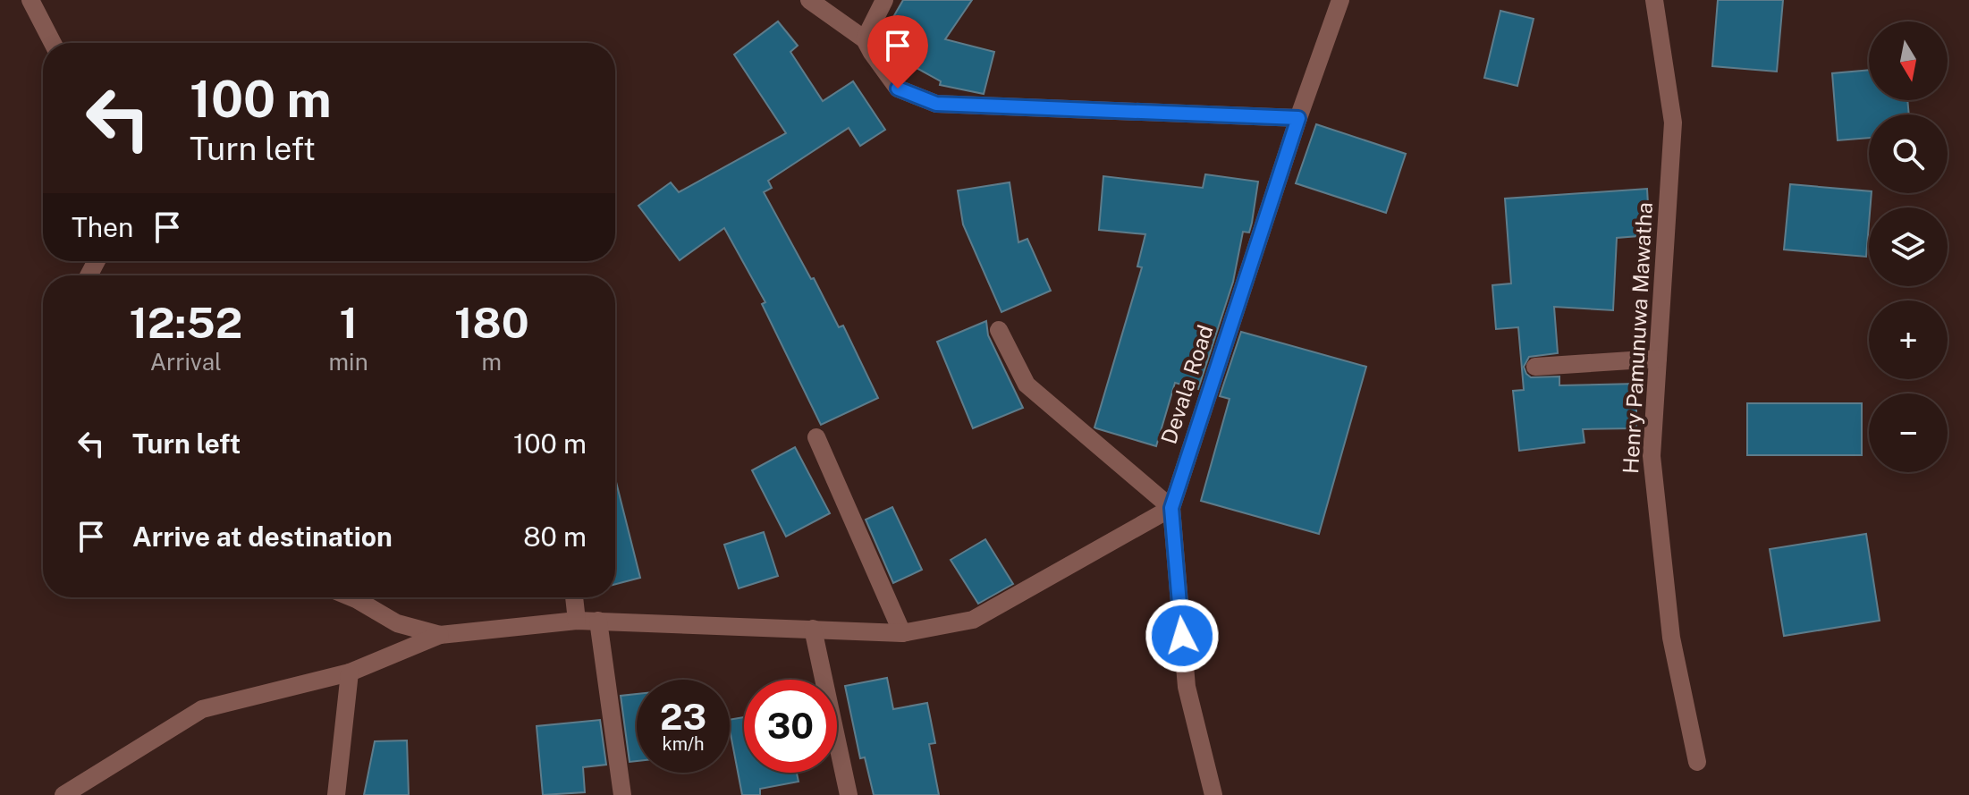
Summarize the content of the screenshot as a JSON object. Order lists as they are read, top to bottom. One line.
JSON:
{"streets":{"street":["Henry Pamunuwa Mawatha","Devala Road"]},"north":"bottom","page":{"map_buttons":["+","−"],"turn":["100 m","Turn left"],"then":"Then","eta":["12:52","Arrival","1","min","180","m"],"list":[{"name":"Turn left","value":"100 m"},{"name":"Arrive at destination","value":"80 m"}],"speed":"23 km/h","limit":"30"}}
